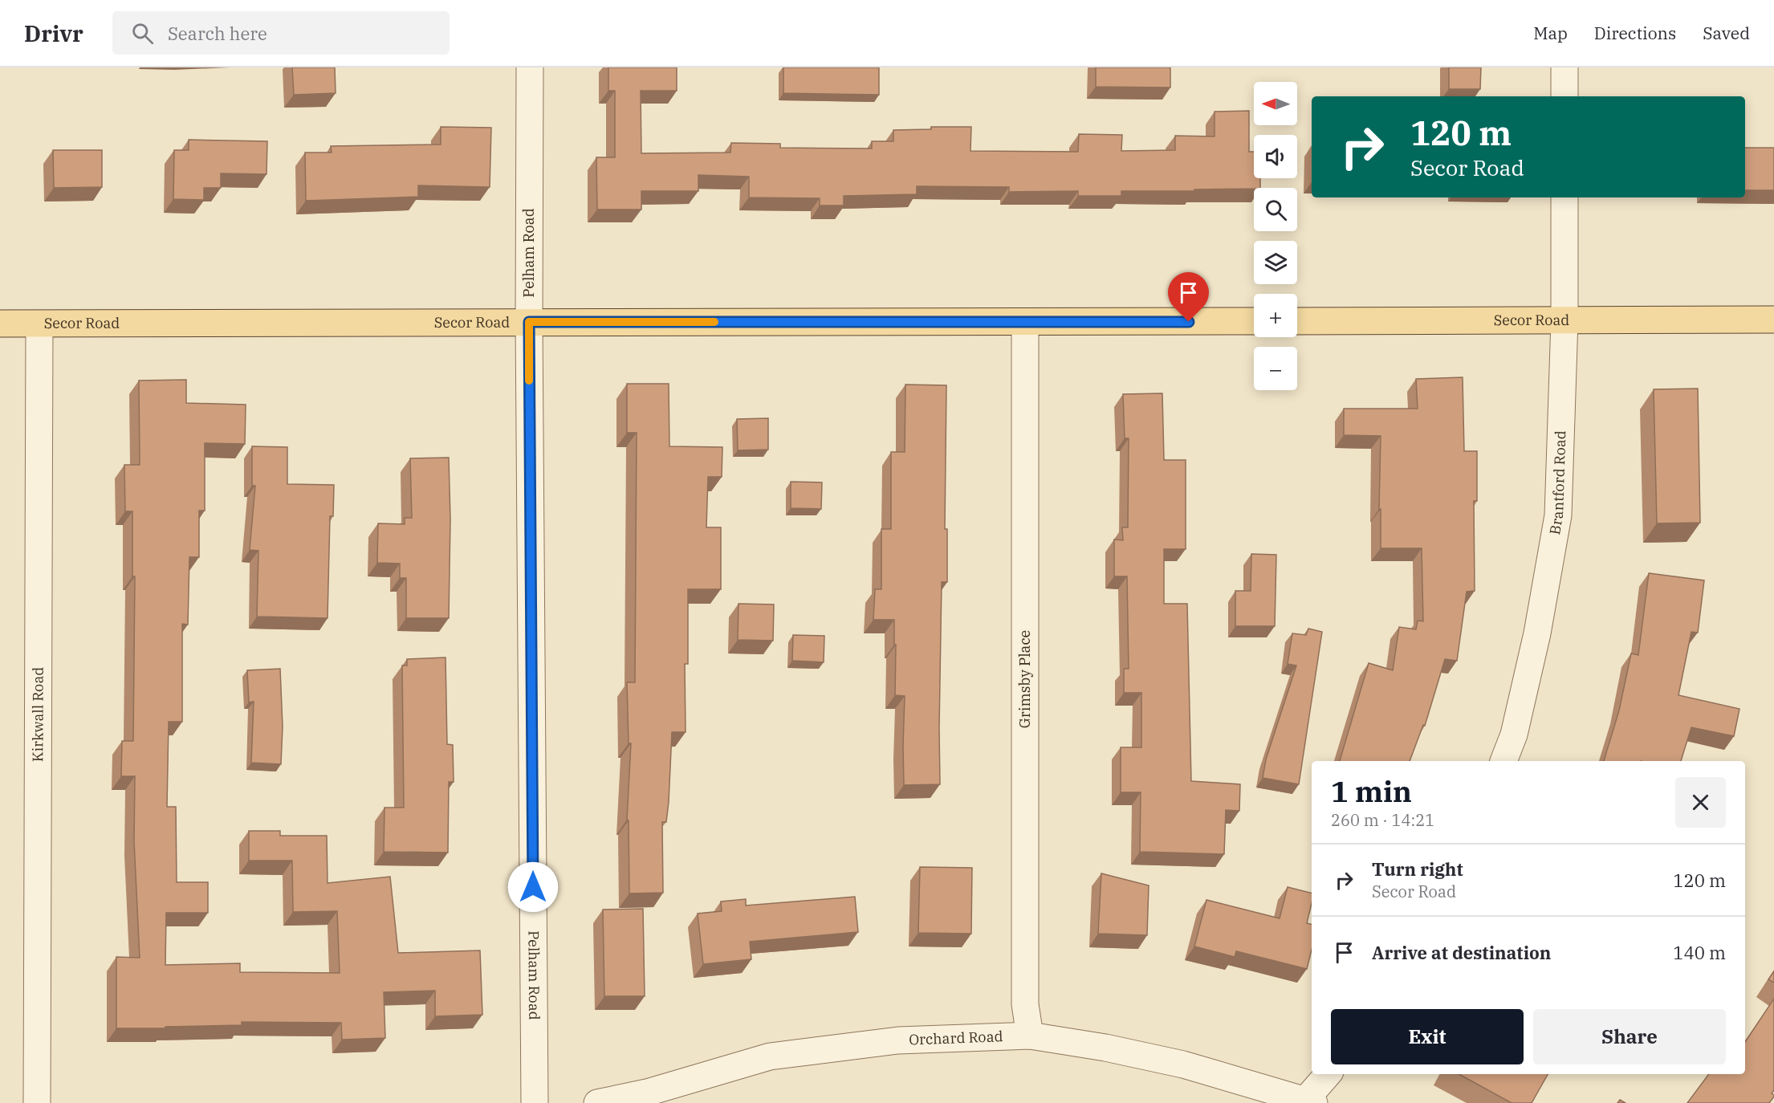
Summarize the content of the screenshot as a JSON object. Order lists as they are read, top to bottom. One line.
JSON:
{"streets":{"main road":["Secor Road"],"street":["Pelham Road","Brantford Road","Grimsby Place","Kirkwall Road","Orchard Road"]},"crossings":[["Pelham Road","Secor Road"],["Secor Road","Brantford Road"],["Secor Road","Grimsby Place"],["Secor Road","Kirkwall Road"],["Grimsby Place","Orchard Road"]],"north":"left","page":{"header":"Drivr","search":"Search here","nav":["Map","Directions","Saved"],"map_buttons":["+","−"],"turn":["120 m","Secor Road"],"heading":["1 min","260 m · 14:21"],"list":[{"name":"Turn right","note":"Secor Road","value":"120 m"},{"name":"Arrive at destination","value":"140 m"}],"buttons":["Exit","Share"]}}
